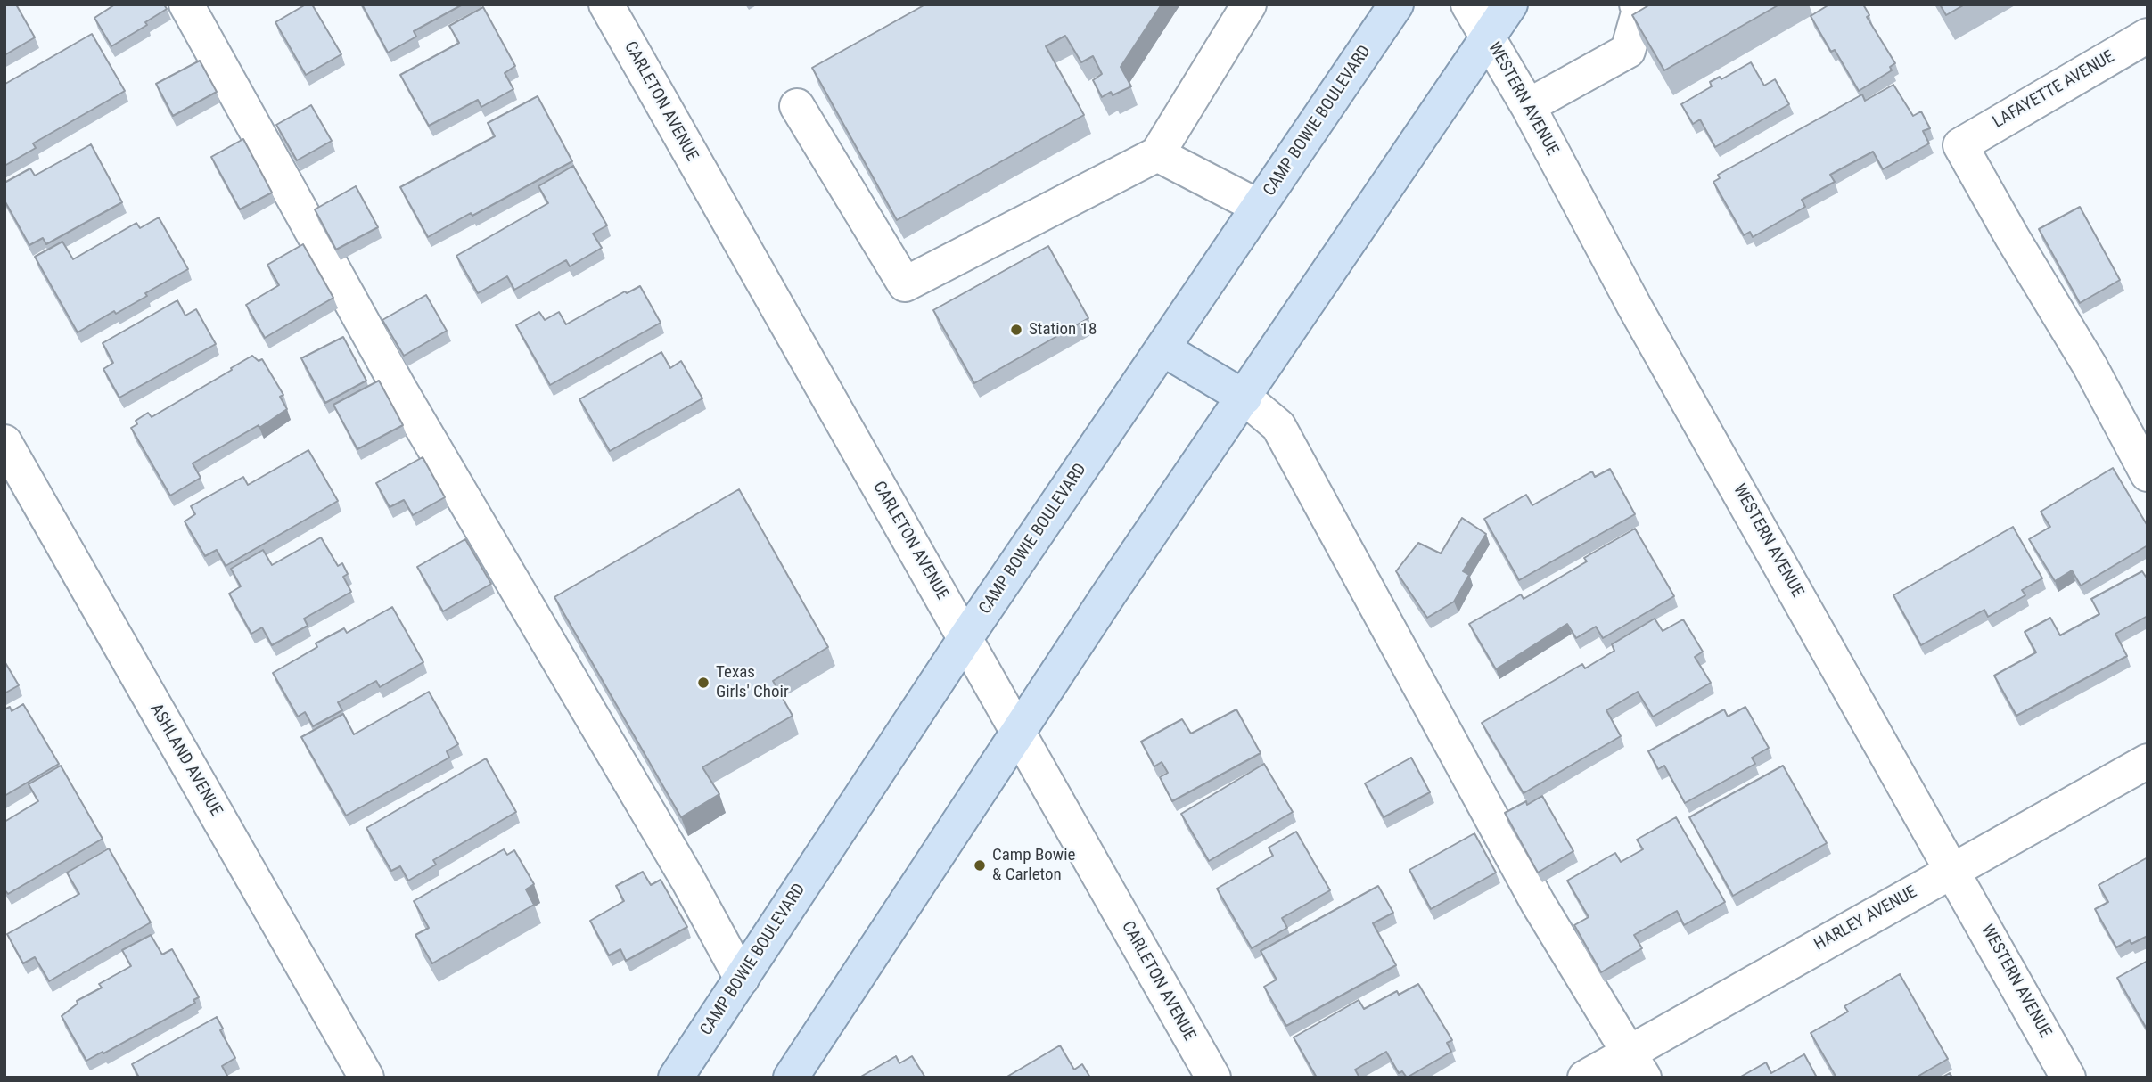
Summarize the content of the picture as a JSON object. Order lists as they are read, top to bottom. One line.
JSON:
{"streets":{"main road":["CAMP BOWIE BOULEVARD"],"street":["LAFAYETTE AVENUE","WESTERN AVENUE","CARLETON AVENUE","ASHLAND AVENUE","HARLEY AVENUE"]},"crossings":[["WESTERN AVENUE","HARLEY AVENUE"],["CARLETON AVENUE","CAMP BOWIE BOULEVARD"]],"places":["Station 18","Texas Girls' Choir","Camp Bowie & Carleton"]}
